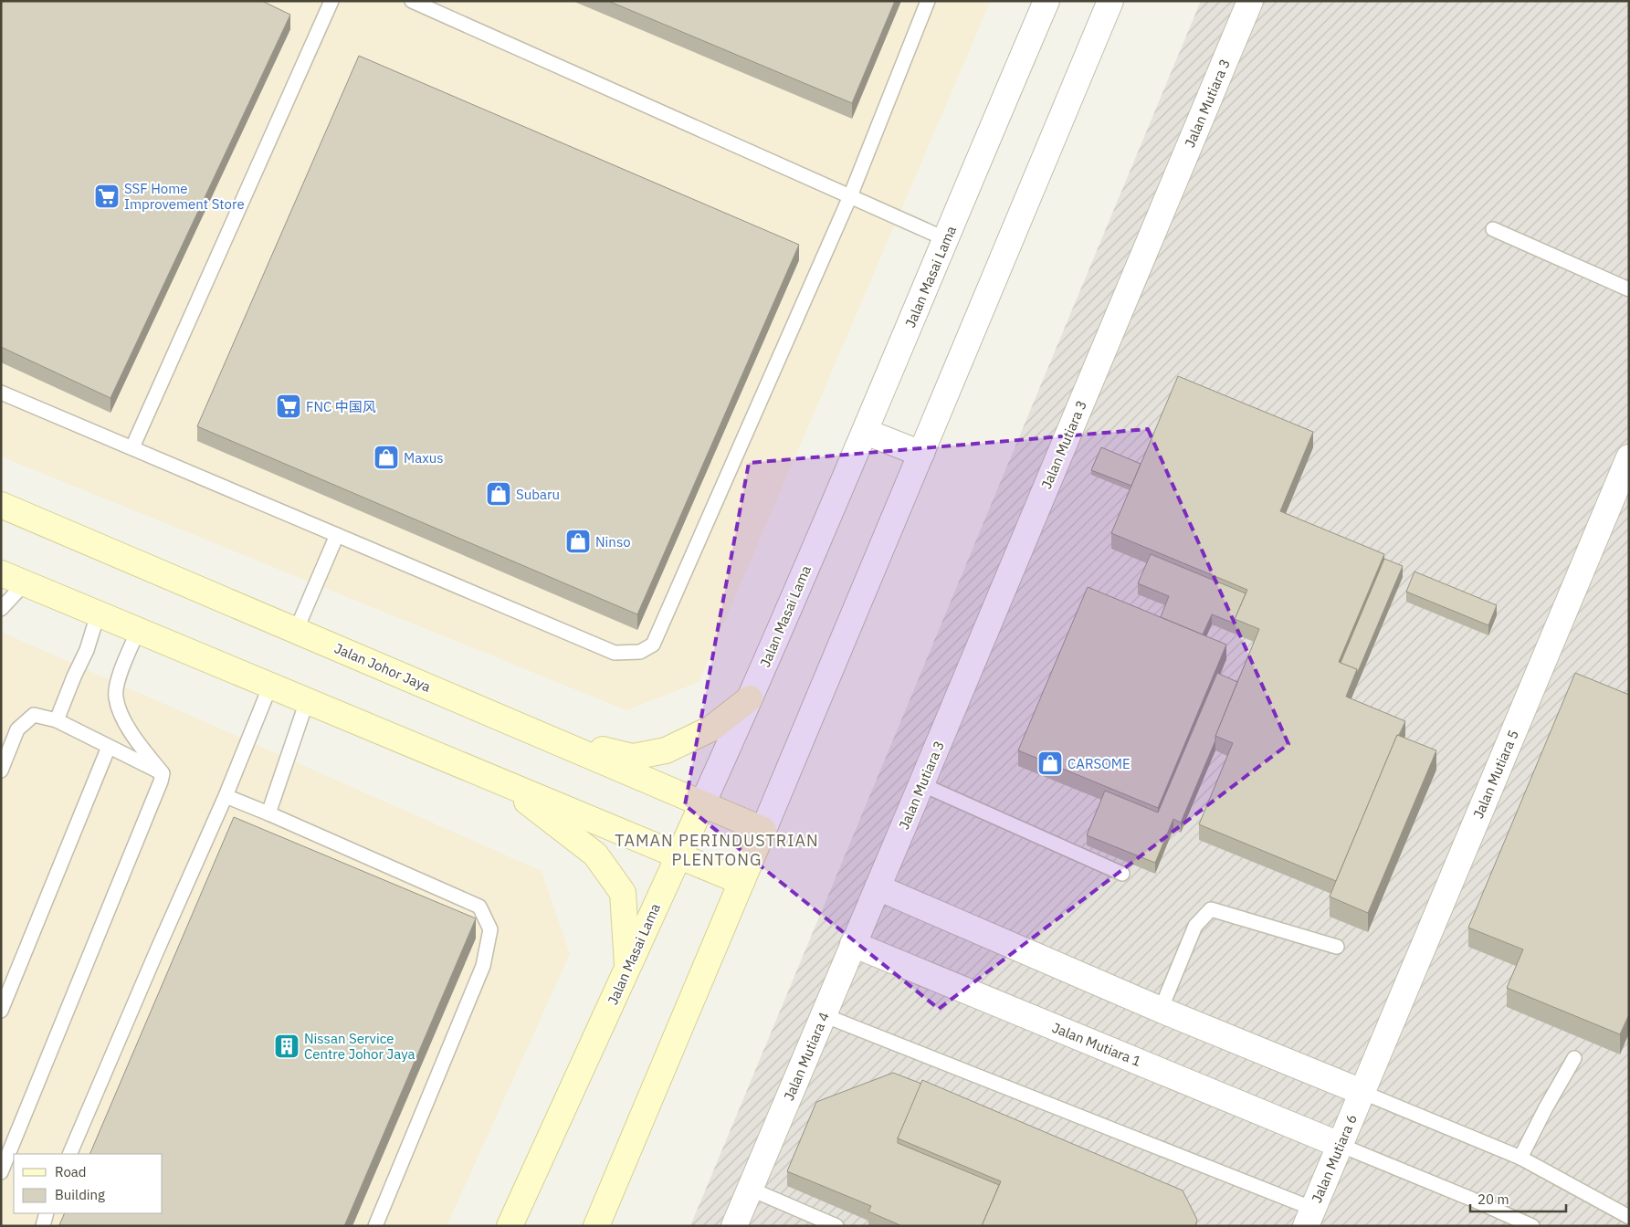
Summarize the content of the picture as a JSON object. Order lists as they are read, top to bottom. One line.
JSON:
{"streets":{"main road":["Jalan Masai Lama","Jalan Johor Jaya"],"street":["Jalan Mutiara 3","Jalan Mutiara 5","Jalan Mutiara 1","Jalan Mutiara 4","Jalan Mutiara 6"]},"crossings":[["Jalan Mutiara 3","Jalan Mutiara 4"],["Jalan Masai Lama","Jalan Johor Jaya"],["Jalan Mutiara 5","Jalan Mutiara 6"],["Jalan Mutiara 1","Jalan Mutiara 4"],["Jalan Mutiara 1","Jalan Mutiara 6"]],"districts":["TAMAN PERINDUSTRIAN PLENTONG"],"places":{"supermarket":["SSF Home Improvement Store","FNC 中国风"],"shop":["Maxus","Subaru","Ninso","CARSOME"],"building":["Nissan Service Centre Johor Jaya"]},"legend":["Road","Building"],"scale_bar":"20 m"}
